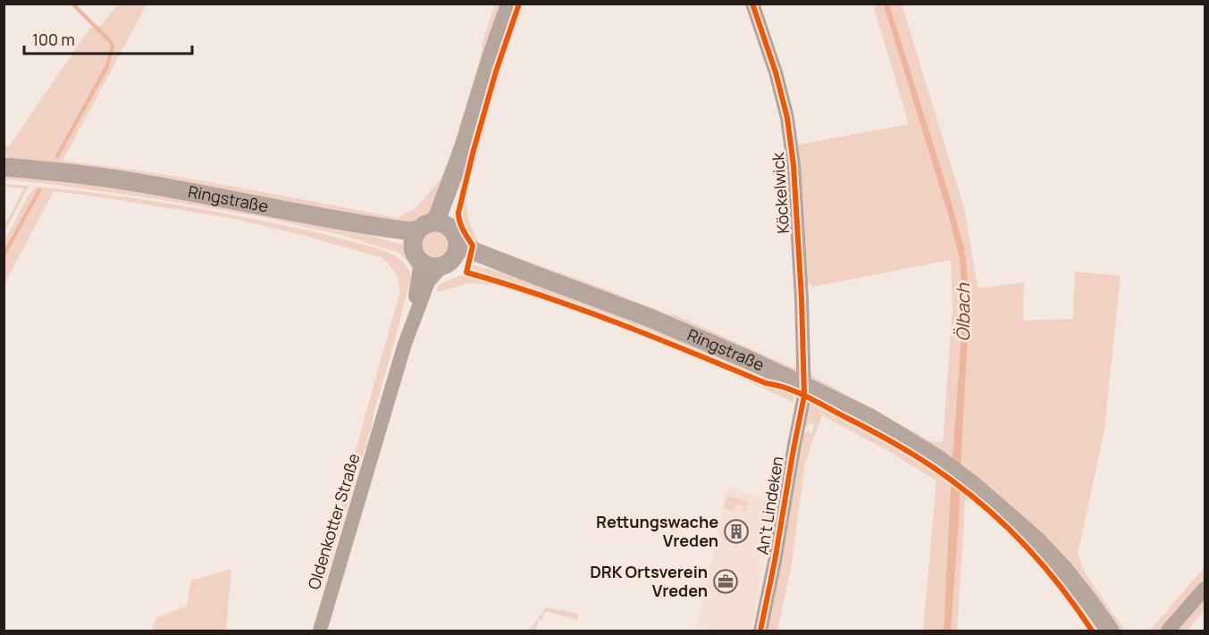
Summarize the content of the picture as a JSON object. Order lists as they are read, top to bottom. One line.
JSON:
{"streets":{"main road":["Ringstraße"],"street":["Köckelwick","An't Lindeken","Oldenkotter Straße"]},"crossings":[["Köckelwick","Ringstraße"],["Köckelwick","An't Lindeken"],["Ringstraße","An't Lindeken"]],"water":["Ölbach"],"places":{"building":["Rettungswache Vreden"],"office":["DRK Ortsverein Vreden"]},"scale_bar":"100 m"}
